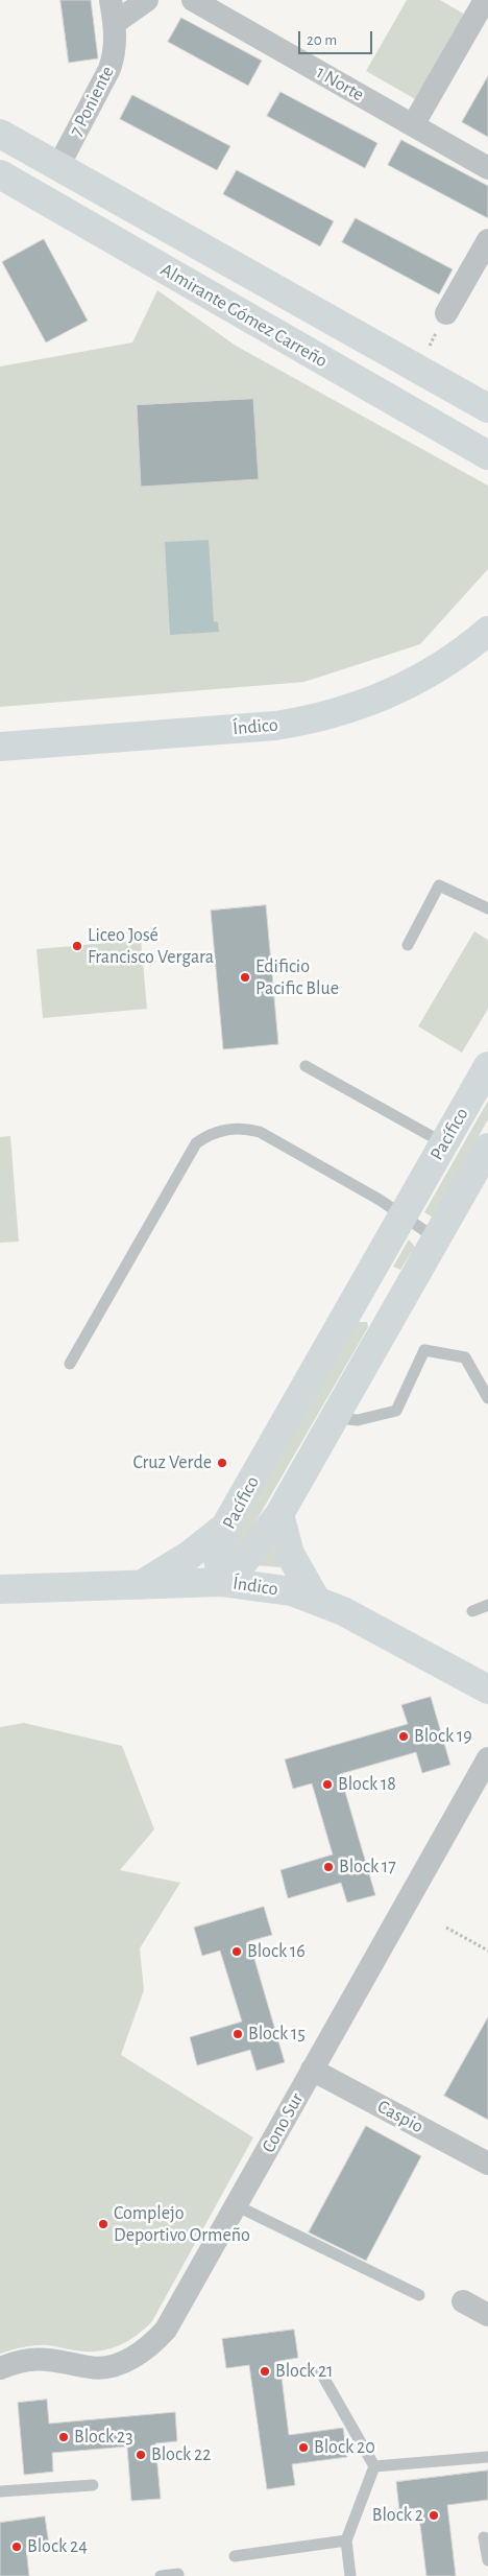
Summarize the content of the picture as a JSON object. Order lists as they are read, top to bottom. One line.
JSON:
{"streets":{"street":["1 Norte","7 Poniente","Almirante Gómez Carreño","Índico","Pacífico","Caspio","Cono Sur"]},"crossings":[["7 Poniente","Almirante Gómez Carreño"],["Índico","Pacífico"],["Caspio","Cono Sur"]],"places":["Liceo José Francisco Vergara","Edificio Pacific Blue","Cruz Verde","Block 19","Block 18","Block 17","Block 16","Block 15","Complejo Deportivo Ormeño","Block 21","Block 23","Block 20","Block 22","Block 2","Block 24"],"scale_bar":"20 m"}
